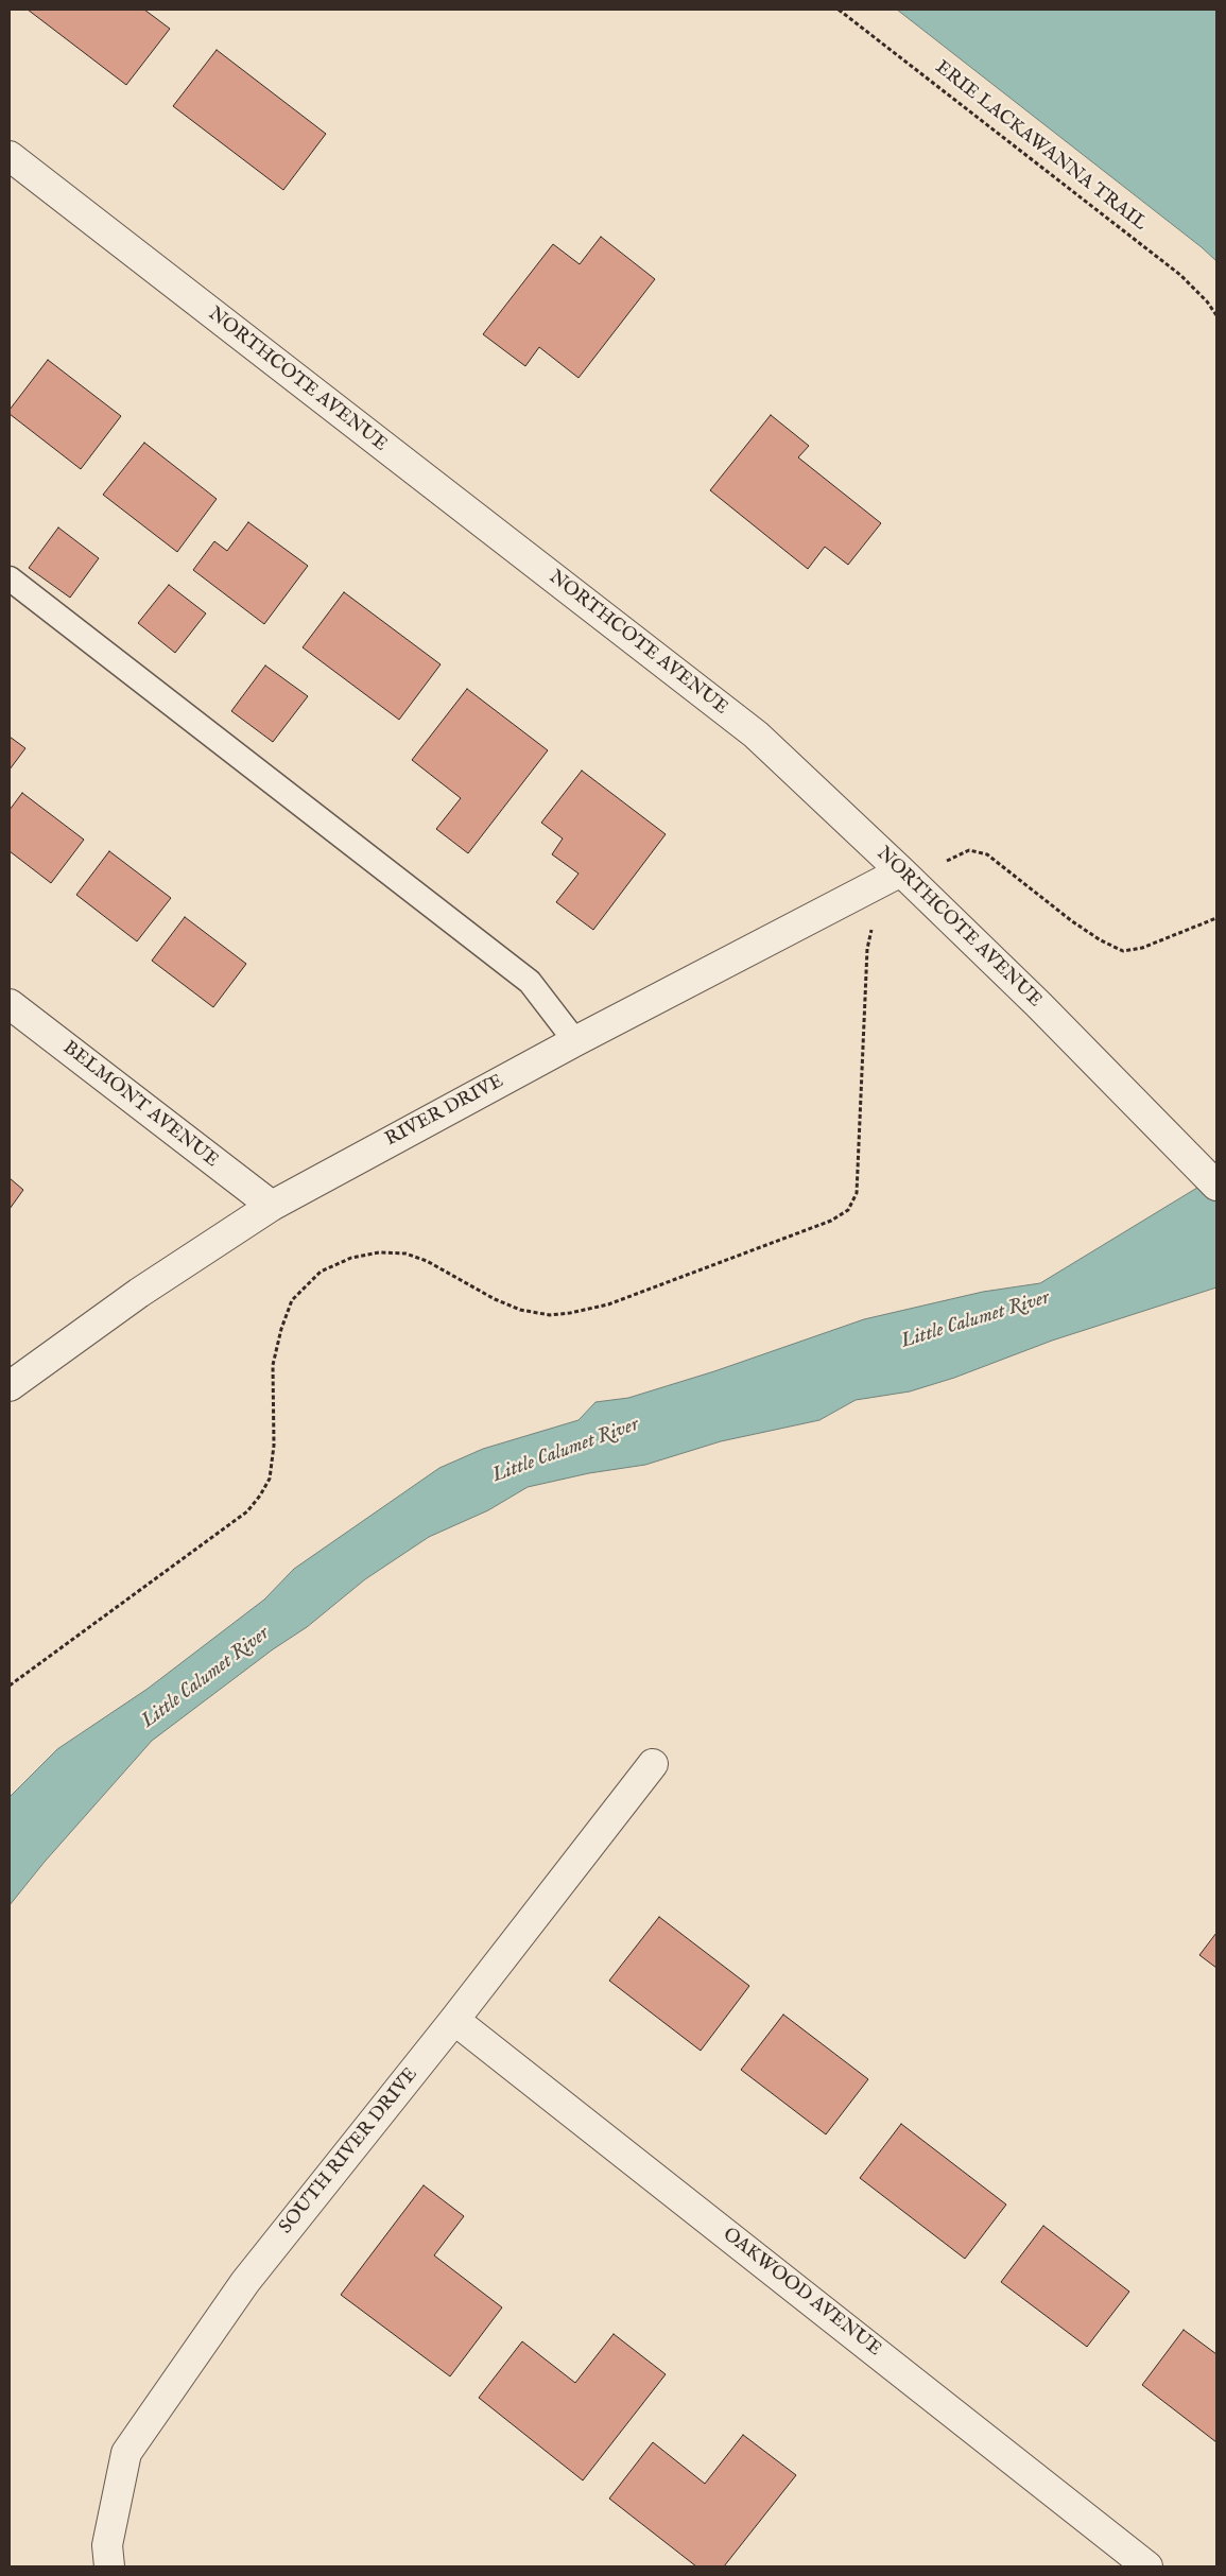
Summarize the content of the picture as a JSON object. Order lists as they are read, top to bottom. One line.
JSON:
{"streets":{"street":["NORTHCOTE AVENUE","BELMONT AVENUE","RIVER DRIVE","SOUTH RIVER DRIVE","OAKWOOD AVENUE"],"path":["ERIE LACKAWANNA TRAIL"]},"crossings":[["NORTHCOTE AVENUE","RIVER DRIVE"],["BELMONT AVENUE","RIVER DRIVE"],["SOUTH RIVER DRIVE","OAKWOOD AVENUE"]],"water":["Little Calumet River"]}
